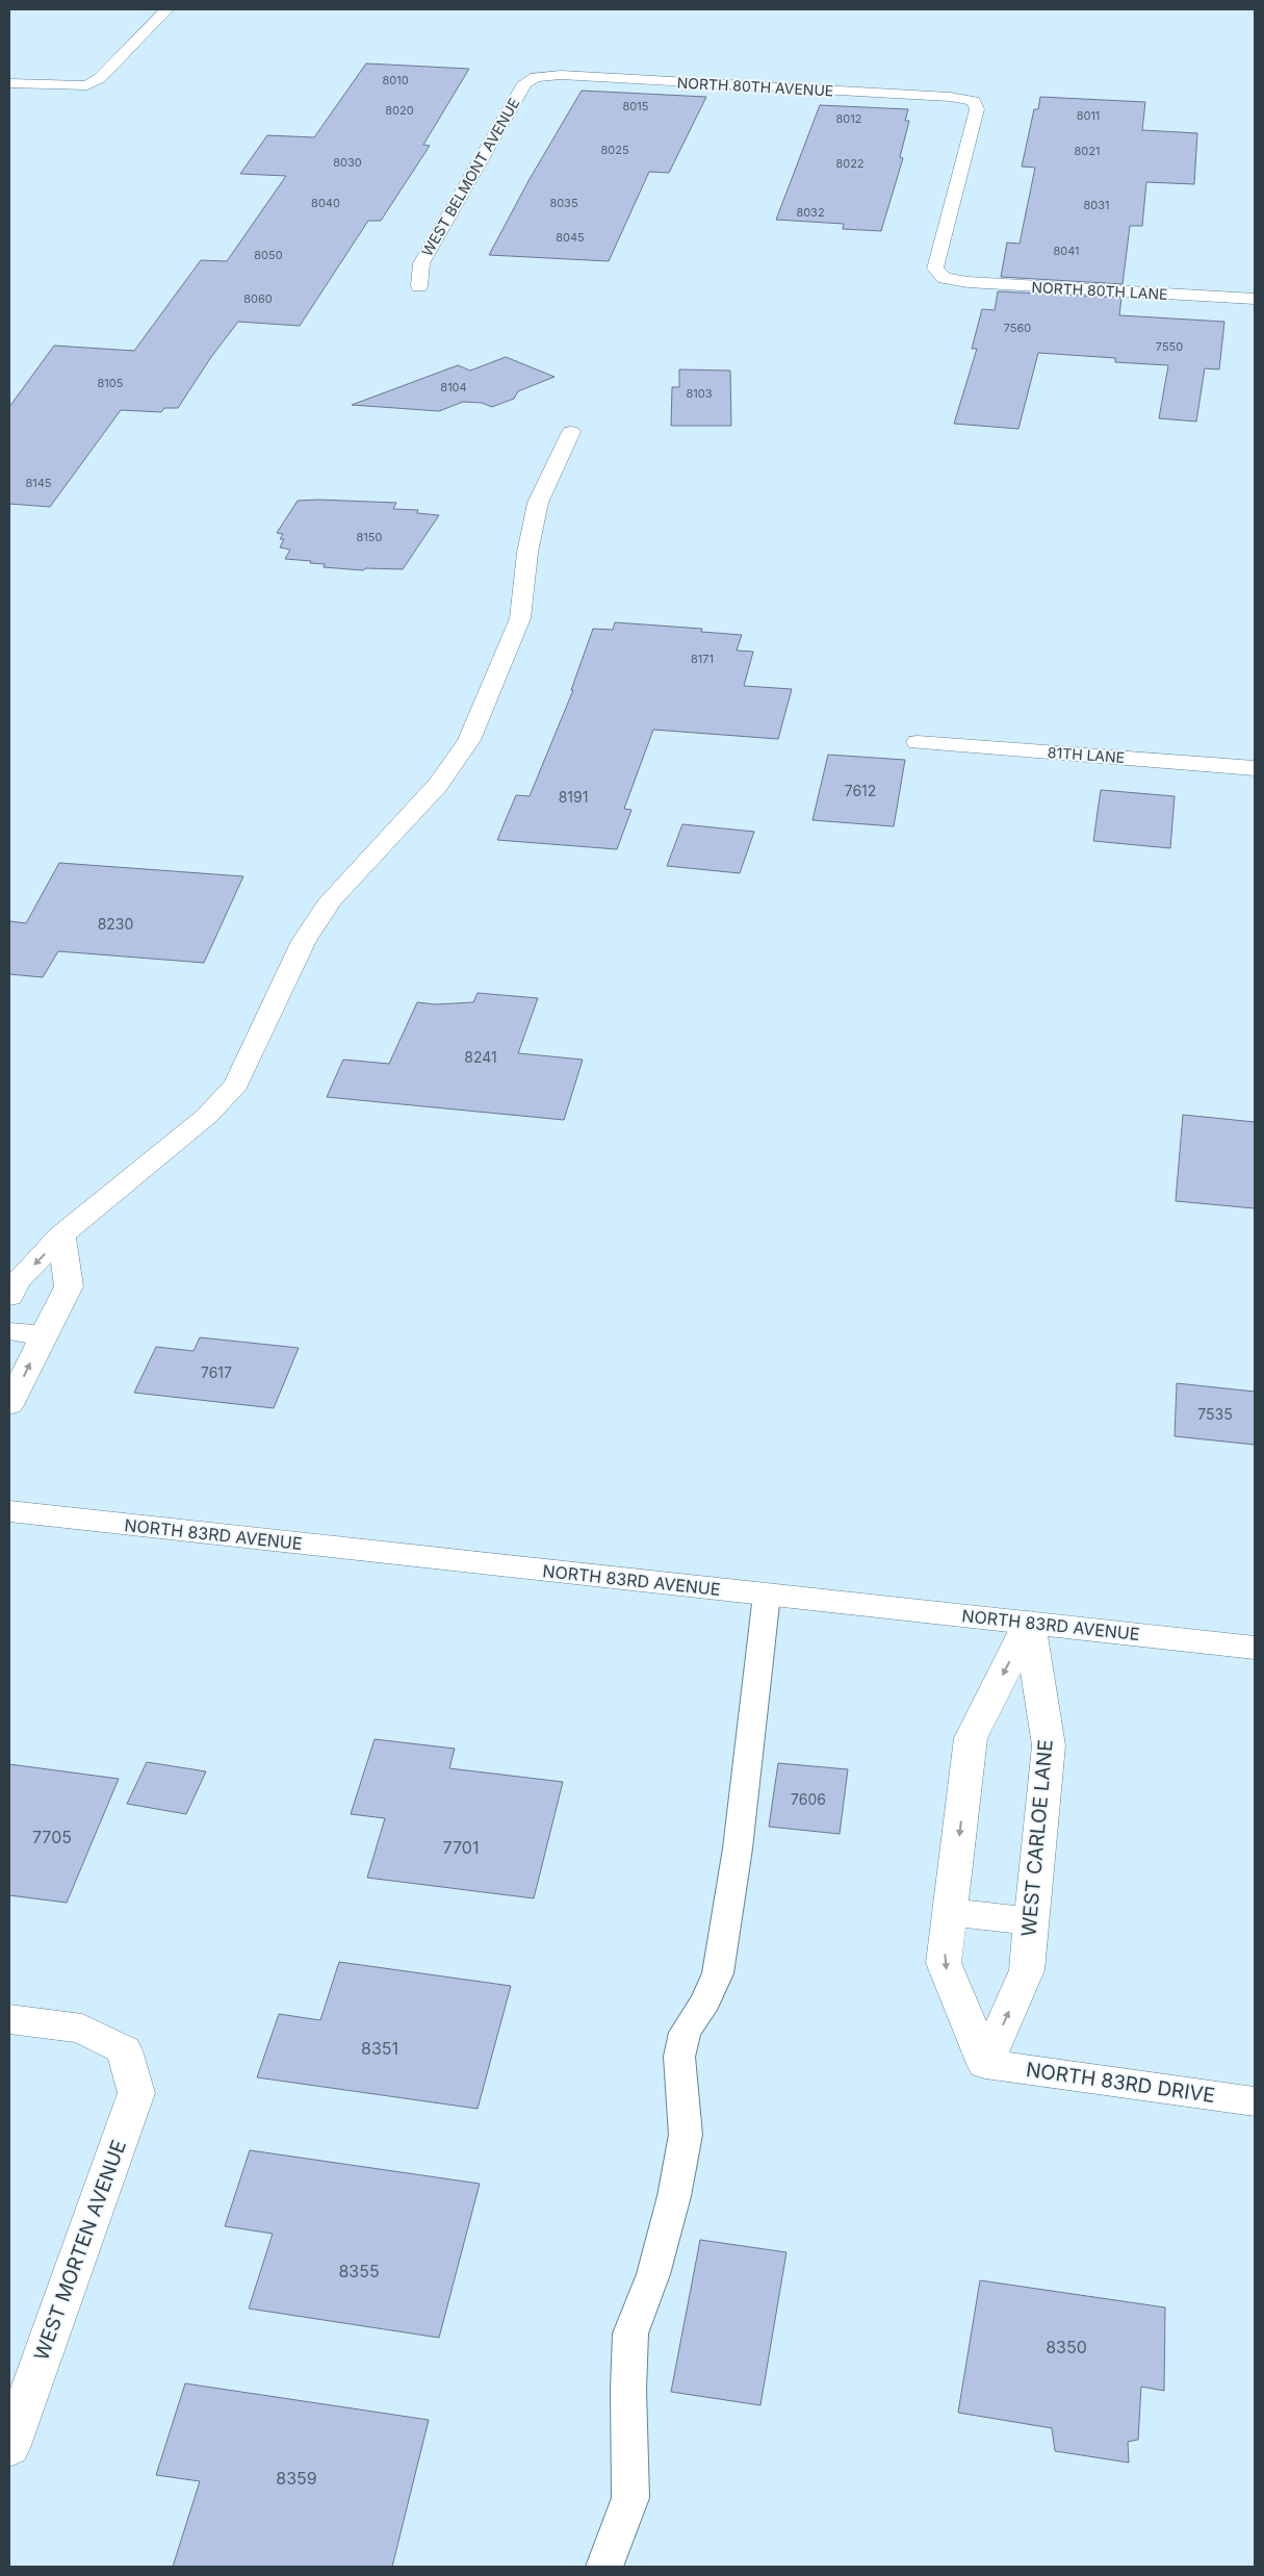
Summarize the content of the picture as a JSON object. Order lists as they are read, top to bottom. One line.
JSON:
{"streets":{"street":["NORTH 80TH AVENUE","WEST BELMONT AVENUE","NORTH 80TH LANE","81TH LANE","NORTH 83RD AVENUE","WEST CARLOE LANE","NORTH 83RD DRIVE","WEST MORTEN AVENUE"]},"crossings":[["NORTH 80TH AVENUE","WEST BELMONT AVENUE"],["NORTH 80TH AVENUE","NORTH 80TH LANE"],["NORTH 83RD AVENUE","WEST CARLOE LANE"],["WEST CARLOE LANE","NORTH 83RD DRIVE"]],"house_numbers":["8010","8015","8020","8011","8012","8025","8021","8030","8022","8040","8035","8031","8032","8045","8041","8050","8060","7560","7550","8105","8104","8103","8145","8150","8171","7612","8191","8230","8241","7617","7535","7606","7705","7701","8351","8355","8350","8359"]}
